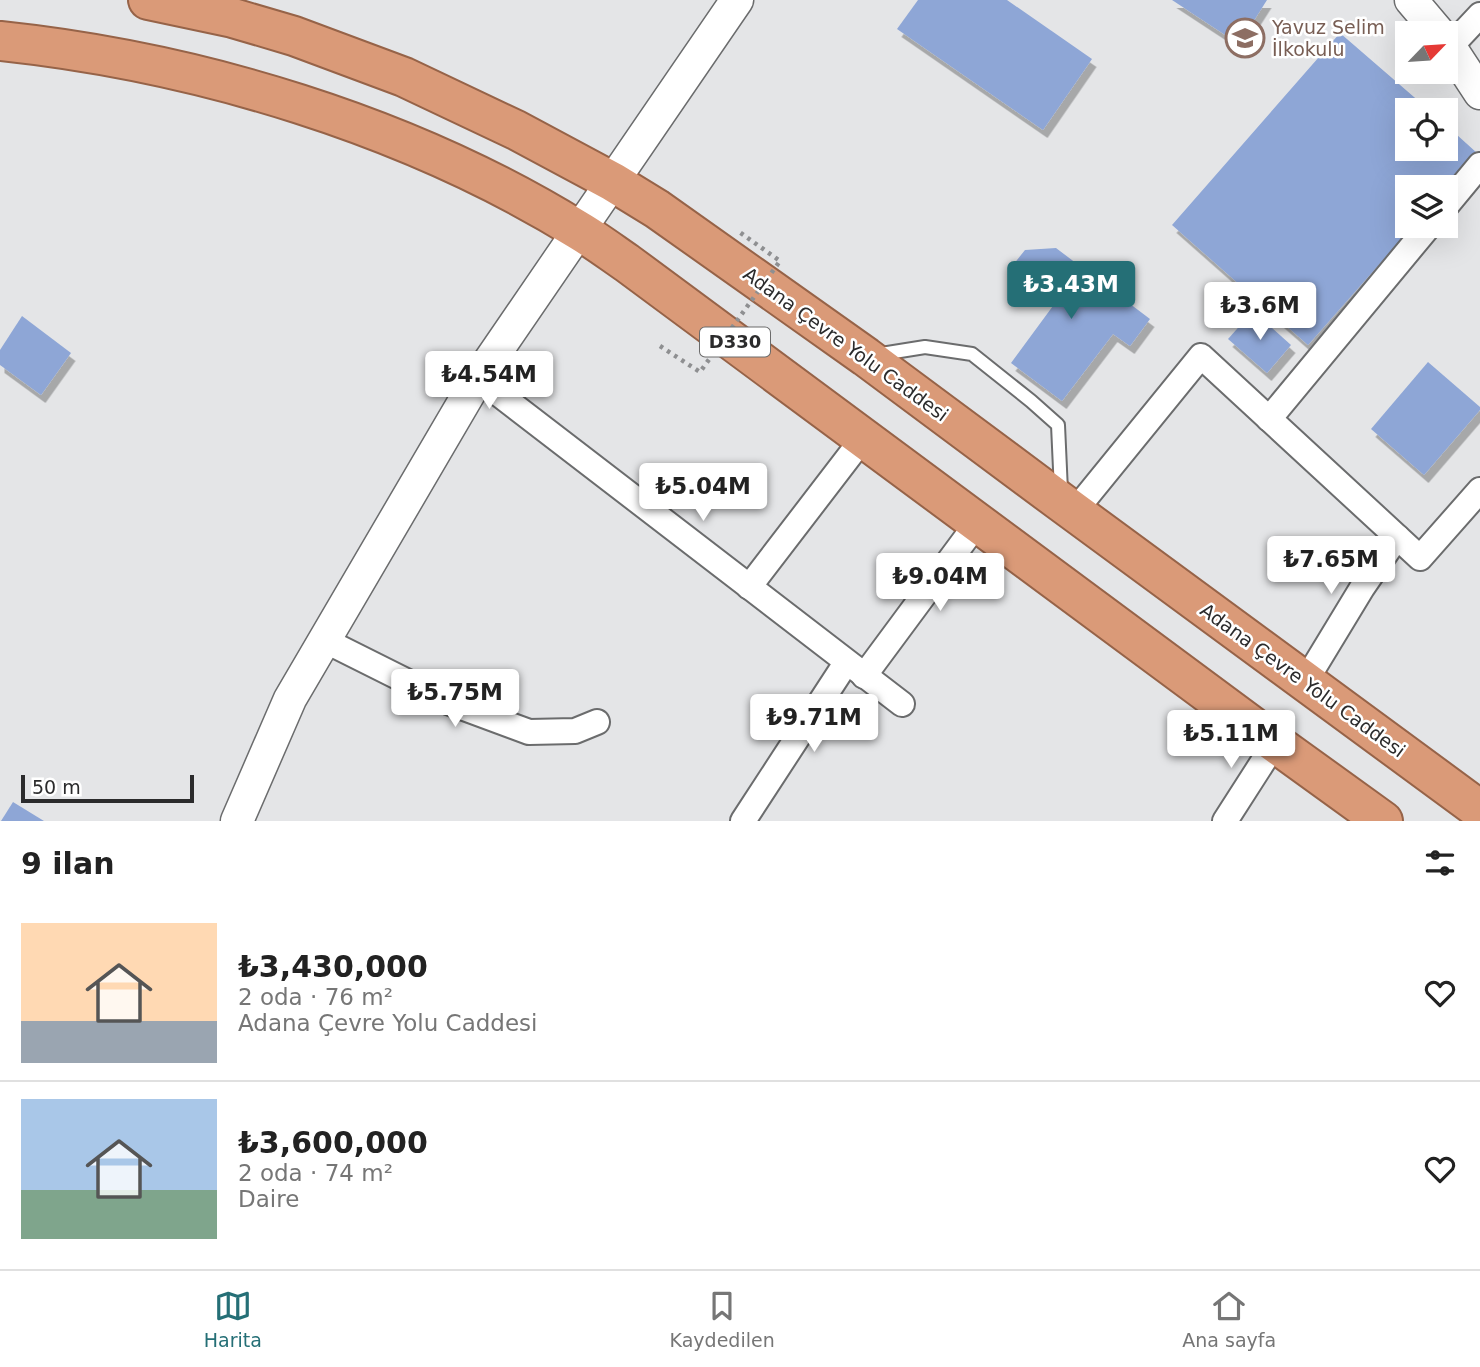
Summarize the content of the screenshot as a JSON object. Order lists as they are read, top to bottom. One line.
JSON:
{"streets":{"highway":["D330","Adana Çevre Yolu Caddesi"]},"places":{"school or university":["Yavuz Selim İlkokulu"]},"scale_bar":"50 m","north":"top right","page":{"price":["₺3.43M","₺3.6M","₺4.54M","₺5.04M","₺7.65M","₺9.04M","₺5.75M","₺9.71M","₺5.11M"],"scale":"50 m","heading":"9 ilan","list":[{"name":"₺3,430,000","note":"2 oda · 76 m² · Adana Çevre Yolu Caddesi"},{"name":"₺3,600,000","note":"2 oda · 74 m² · Daire"}],"tabs":["Harita","Kaydedilen","Ana sayfa"]}}
